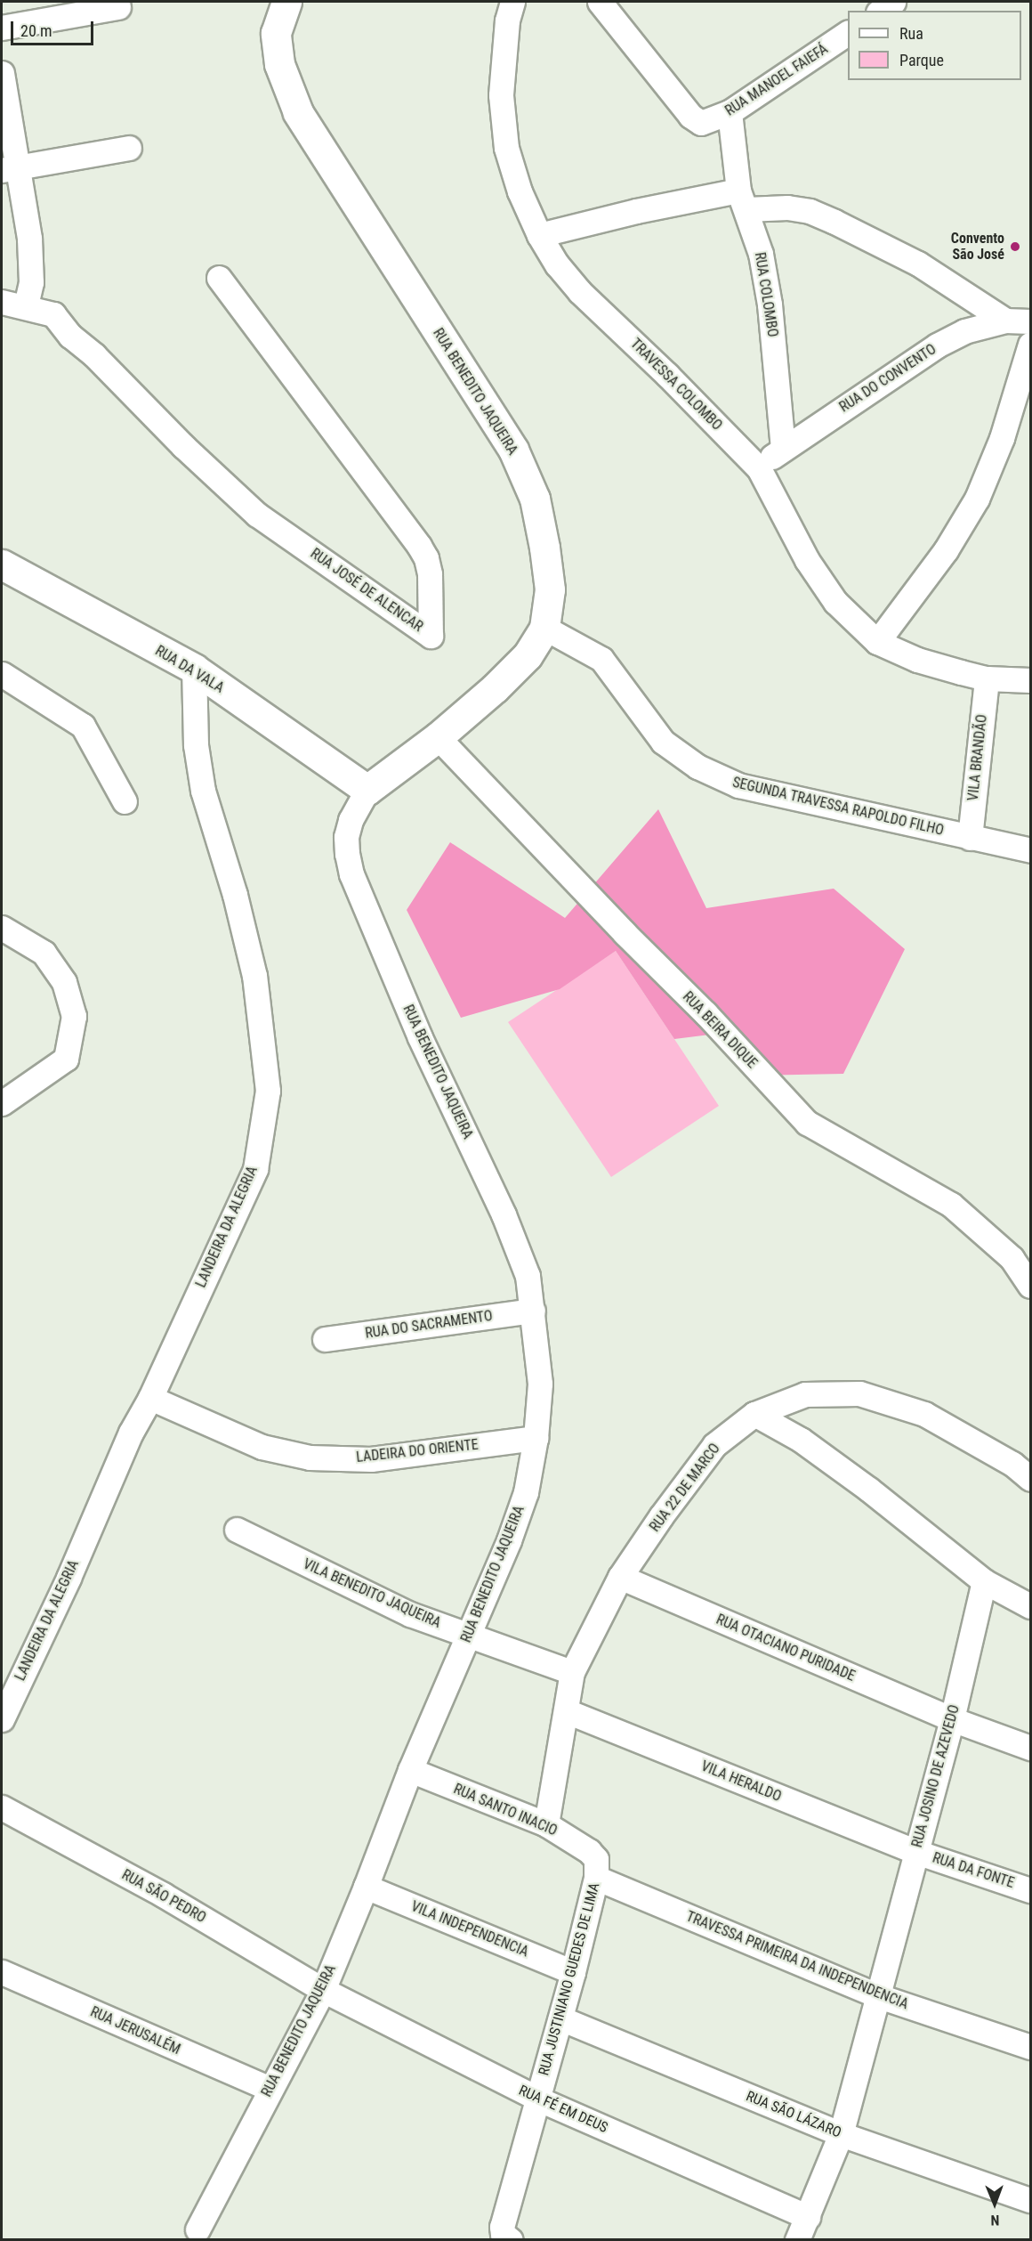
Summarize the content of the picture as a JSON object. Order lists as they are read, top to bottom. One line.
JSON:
{"streets":{"street":["RUA MANOEL FAIEFÁ","RUA COLOMBO","RUA DO CONVENTO","TRAVESSA COLOMBO","RUA BENEDITO JAQUEIRA","RUA JOSÉ DE ALENCAR","RUA DA VALA","VILA BRANDÃO","SEGUNDA TRAVESSA RAPOLDO FILHO","RUA BEIRA DIQUE","LANDEIRA DA ALEGRIA","RUA DO SACRAMENTO","LADEIRA DO ORIENTE","RUA 22 DE MARCO","VILA BENEDITO JAQUEIRA","RUA OTACIANO PURIDADE","RUA JOSINO DE AZEVEDO","VILA HERALDO","RUA SANTO INACIO","RUA DA FONTE","RUA SÃO PEDRO","VILA INDEPENDENCIA","TRAVESSA PRIMEIRA DA INDEPENDENCIA","RUA JUSTINIANO GUEDES DE LIMA","RUA JERUSALÉM","RUA FÉ EM DEUS","RUA SÃO LÁZARO"]},"crossings":[["RUA MANOEL FAIEFÁ","RUA COLOMBO"],["RUA COLOMBO","RUA DO CONVENTO"],["RUA DO CONVENTO","TRAVESSA COLOMBO"],["TRAVESSA COLOMBO","VILA BRANDÃO"],["RUA BENEDITO JAQUEIRA","RUA DA VALA"],["RUA BENEDITO JAQUEIRA","SEGUNDA TRAVESSA RAPOLDO FILHO"],["RUA BENEDITO JAQUEIRA","RUA BEIRA DIQUE"],["RUA BENEDITO JAQUEIRA","RUA DO SACRAMENTO"],["RUA BENEDITO JAQUEIRA","LADEIRA DO ORIENTE"],["RUA BENEDITO JAQUEIRA","VILA BENEDITO JAQUEIRA"],["RUA BENEDITO JAQUEIRA","RUA SANTO INACIO"],["RUA BENEDITO JAQUEIRA","RUA SÃO PEDRO"],["RUA BENEDITO JAQUEIRA","VILA INDEPENDENCIA"],["RUA BENEDITO JAQUEIRA","RUA JERUSALÉM"],["RUA BENEDITO JAQUEIRA","RUA FÉ EM DEUS"],["RUA DA VALA","LANDEIRA DA ALEGRIA"],["VILA BRANDÃO","SEGUNDA TRAVESSA RAPOLDO FILHO"],["LANDEIRA DA ALEGRIA","LADEIRA DO ORIENTE"],["RUA 22 DE MARCO","VILA BENEDITO JAQUEIRA"],["RUA 22 DE MARCO","RUA OTACIANO PURIDADE"],["RUA 22 DE MARCO","VILA HERALDO"],["RUA 22 DE MARCO","RUA SANTO INACIO"],["RUA OTACIANO PURIDADE","RUA JOSINO DE AZEVEDO"],["RUA JOSINO DE AZEVEDO","VILA HERALDO"],["RUA JOSINO DE AZEVEDO","RUA DA FONTE"],["RUA JOSINO DE AZEVEDO","TRAVESSA PRIMEIRA DA INDEPENDENCIA"],["RUA JOSINO DE AZEVEDO","RUA FÉ EM DEUS"],["RUA JOSINO DE AZEVEDO","RUA SÃO LÁZARO"],["VILA HERALDO","RUA DA FONTE"],["RUA SANTO INACIO","TRAVESSA PRIMEIRA DA INDEPENDENCIA"],["RUA SANTO INACIO","RUA JUSTINIANO GUEDES DE LIMA"],["RUA SÃO PEDRO","RUA FÉ EM DEUS"],["VILA INDEPENDENCIA","RUA JUSTINIANO GUEDES DE LIMA"],["TRAVESSA PRIMEIRA DA INDEPENDENCIA","RUA JUSTINIANO GUEDES DE LIMA"],["RUA JUSTINIANO GUEDES DE LIMA","RUA FÉ EM DEUS"],["RUA JUSTINIANO GUEDES DE LIMA","RUA SÃO LÁZARO"]],"places":["Convento São José"],"legend":["Rua","Parque"],"scale_bar":"20 m","north":"bottom"}
